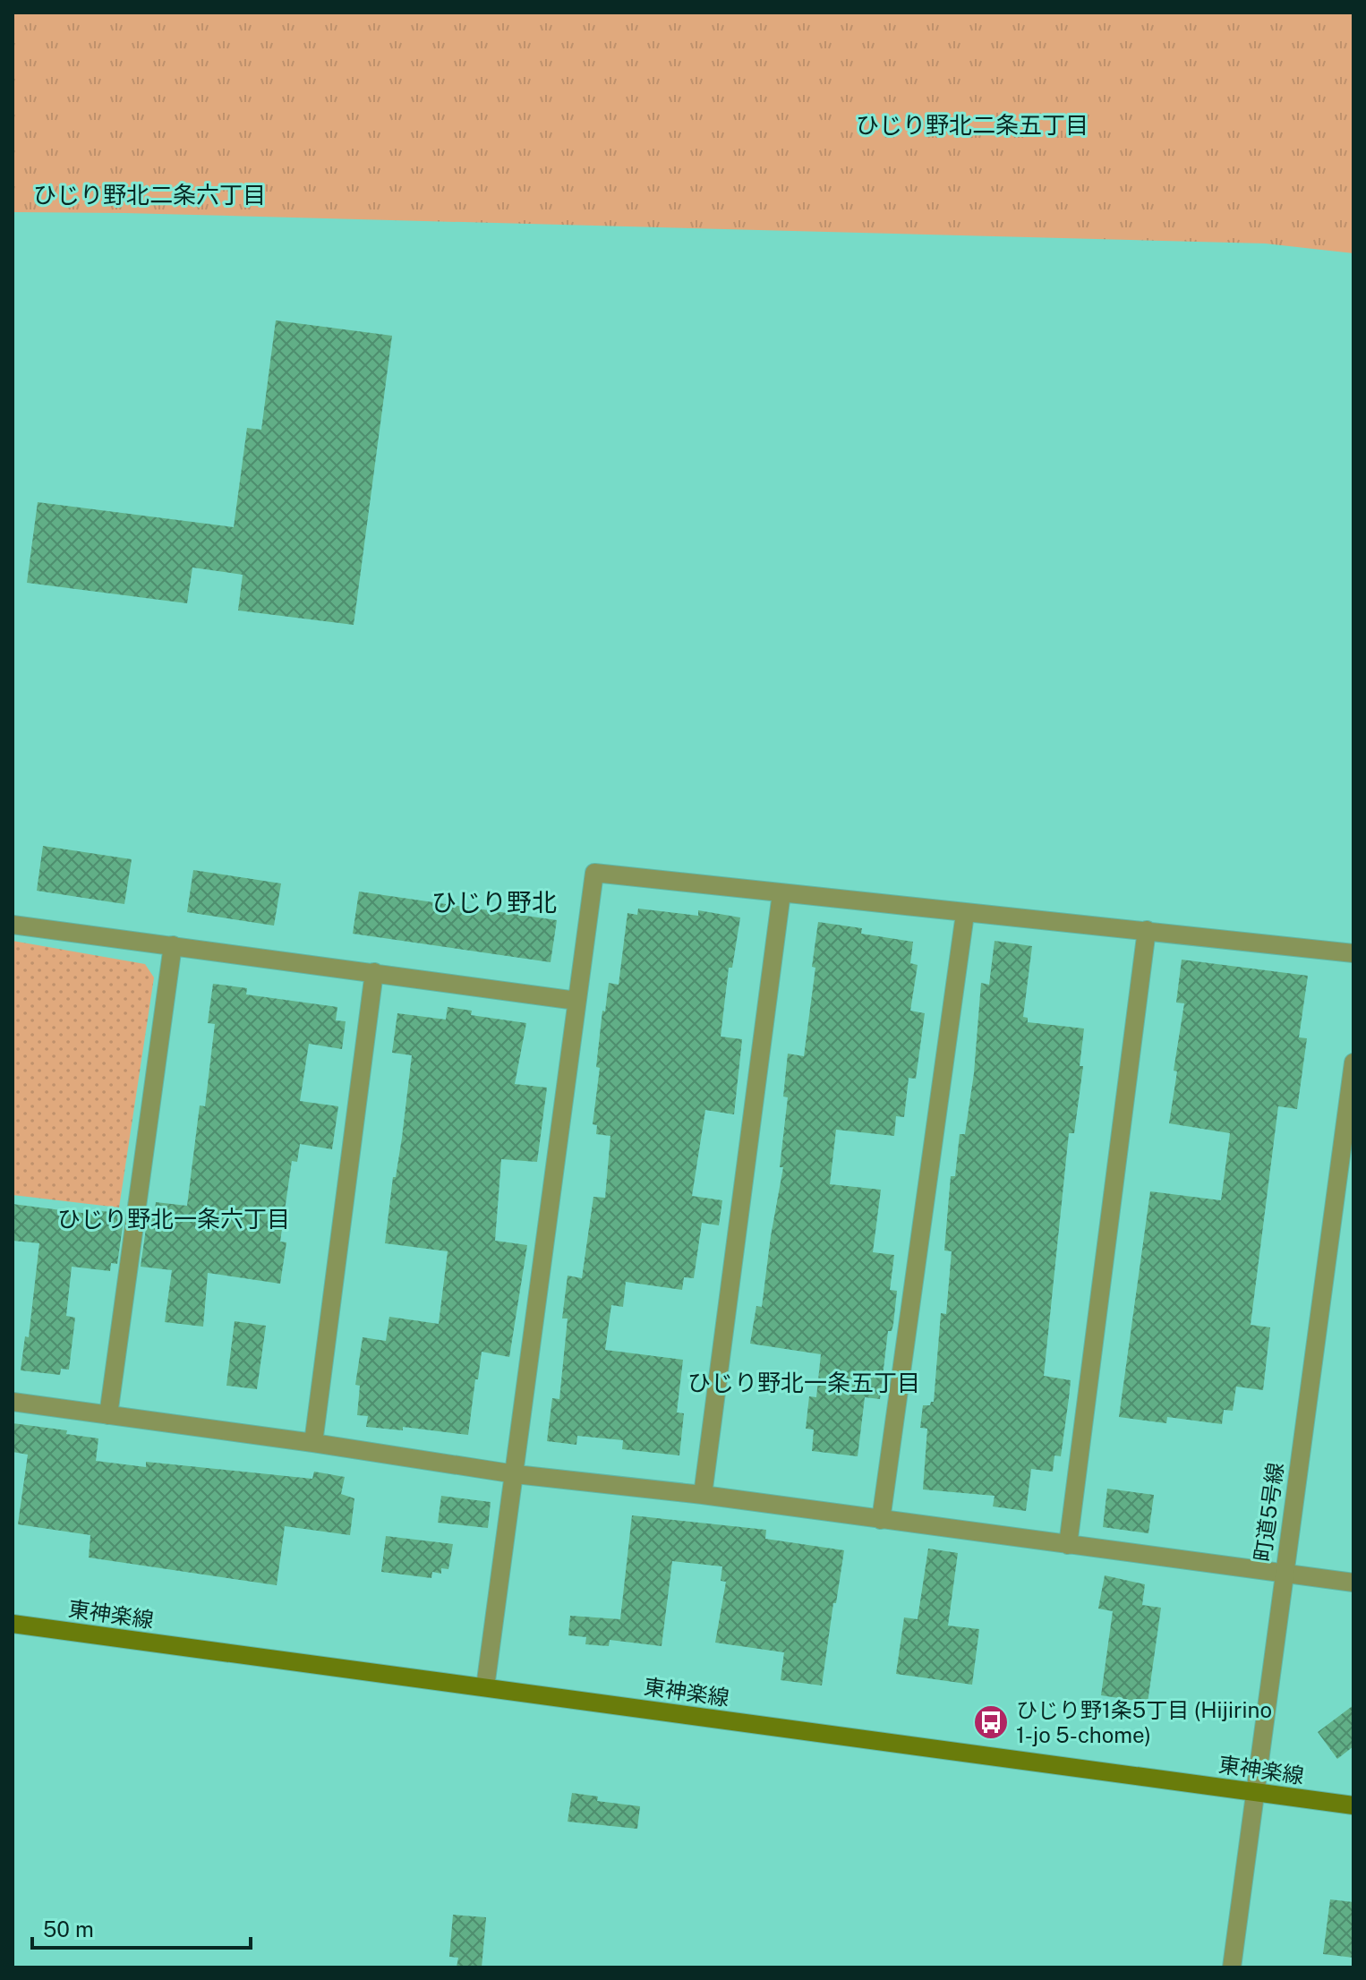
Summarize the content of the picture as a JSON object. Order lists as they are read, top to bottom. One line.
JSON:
{"streets":{"main road":["東神楽線"],"street":["町道5号線"]},"crossings":[["町道5号線","東神楽線"]],"districts":["ひじり野北二条五丁目","ひじり野北二条六丁目","ひじり野北","ひじり野北一条六丁目","ひじり野北一条五丁目"],"places":{"bus stop":["ひじり野1条5丁目 (Hijirino 1-jo 5-chome)"]},"scale_bar":"50 m"}
